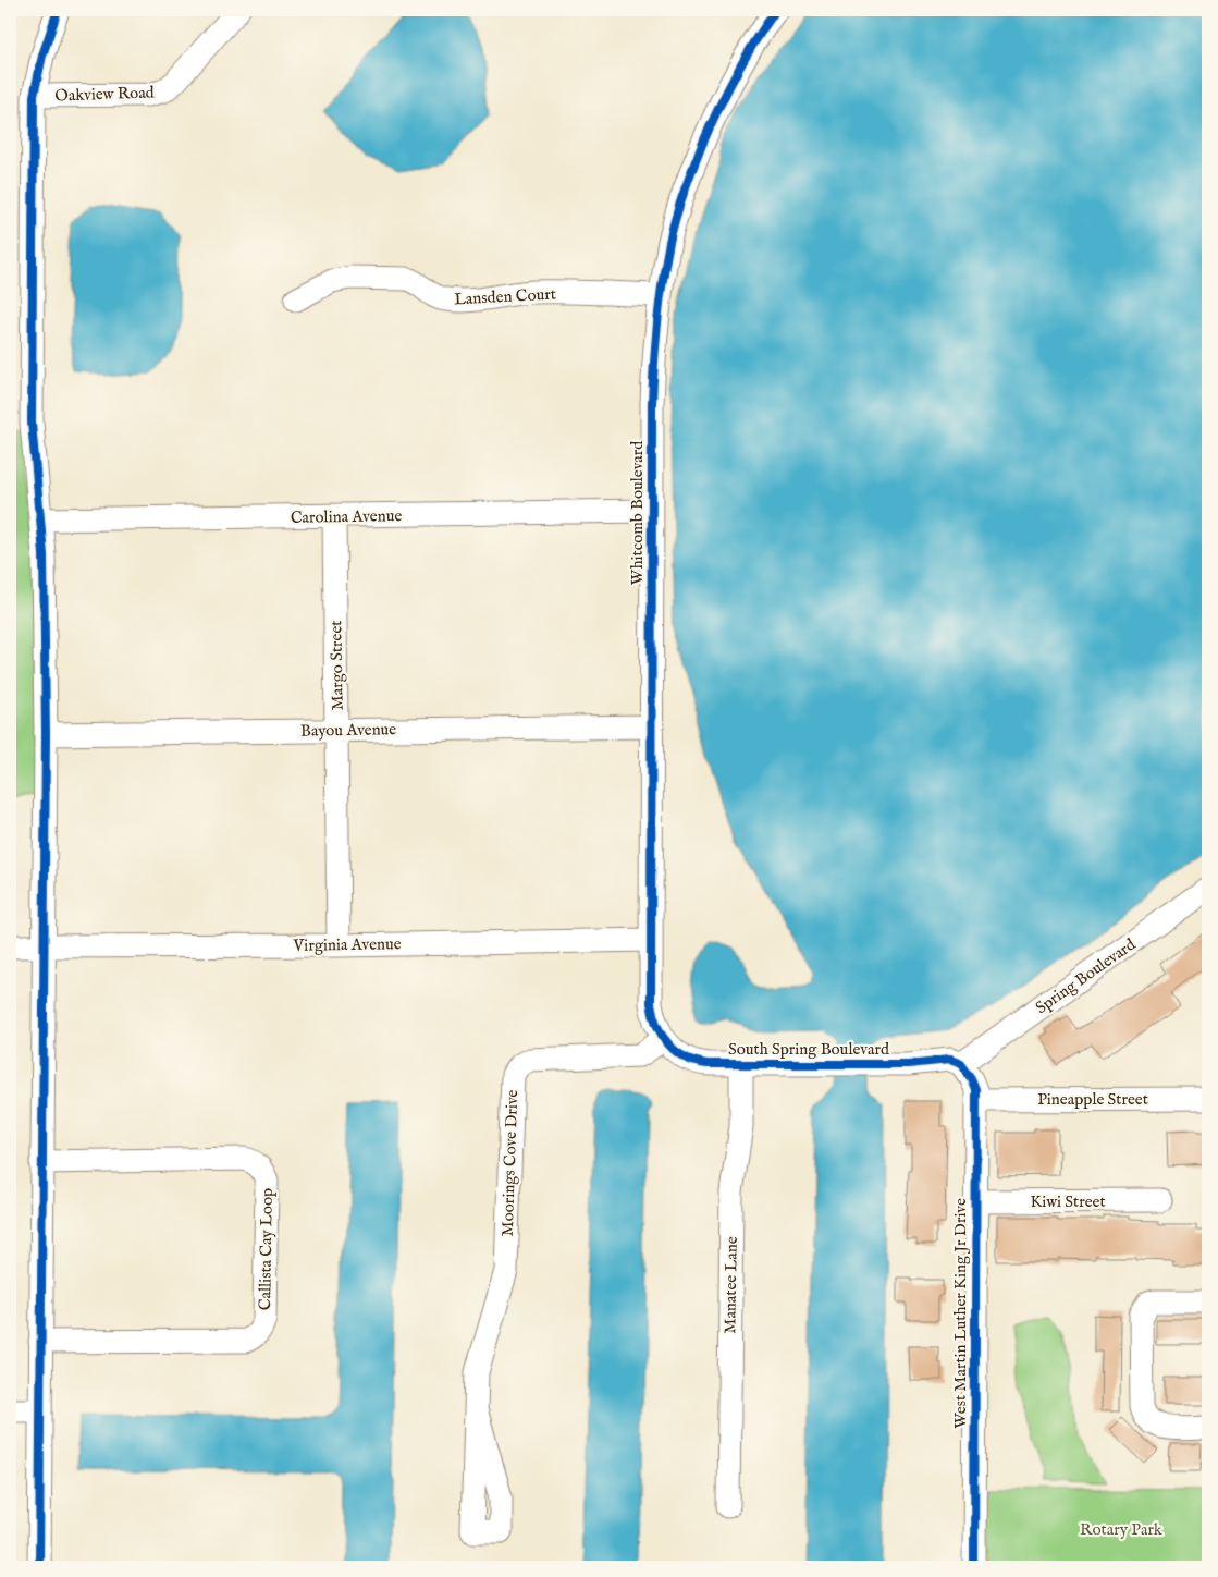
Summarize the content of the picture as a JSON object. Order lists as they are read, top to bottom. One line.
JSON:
{"streets":{"street":["Oakview Road","Lansden Court","Whitcomb Boulevard","Carolina Avenue","Margo Street","Bayou Avenue","Virginia Avenue","Spring Boulevard","South Spring Boulevard","Pineapple Street","Moorings Cove Drive","Kiwi Street","Callista Cay Loop","Manatee Lane","West Martin Luther King Jr Drive"]},"crossings":[["Lansden Court","Whitcomb Boulevard"],["Whitcomb Boulevard","Carolina Avenue"],["Whitcomb Boulevard","Bayou Avenue"],["Whitcomb Boulevard","Virginia Avenue"],["Whitcomb Boulevard","South Spring Boulevard"],["Whitcomb Boulevard","Moorings Cove Drive"],["Carolina Avenue","Margo Street"],["Margo Street","Bayou Avenue"],["Margo Street","Virginia Avenue"],["Spring Boulevard","South Spring Boulevard"],["Spring Boulevard","West Martin Luther King Jr Drive"],["South Spring Boulevard","Moorings Cove Drive"],["South Spring Boulevard","Manatee Lane"],["South Spring Boulevard","West Martin Luther King Jr Drive"],["Pineapple Street","West Martin Luther King Jr Drive"],["Kiwi Street","West Martin Luther King Jr Drive"]],"parks":["Rotary Park"]}
